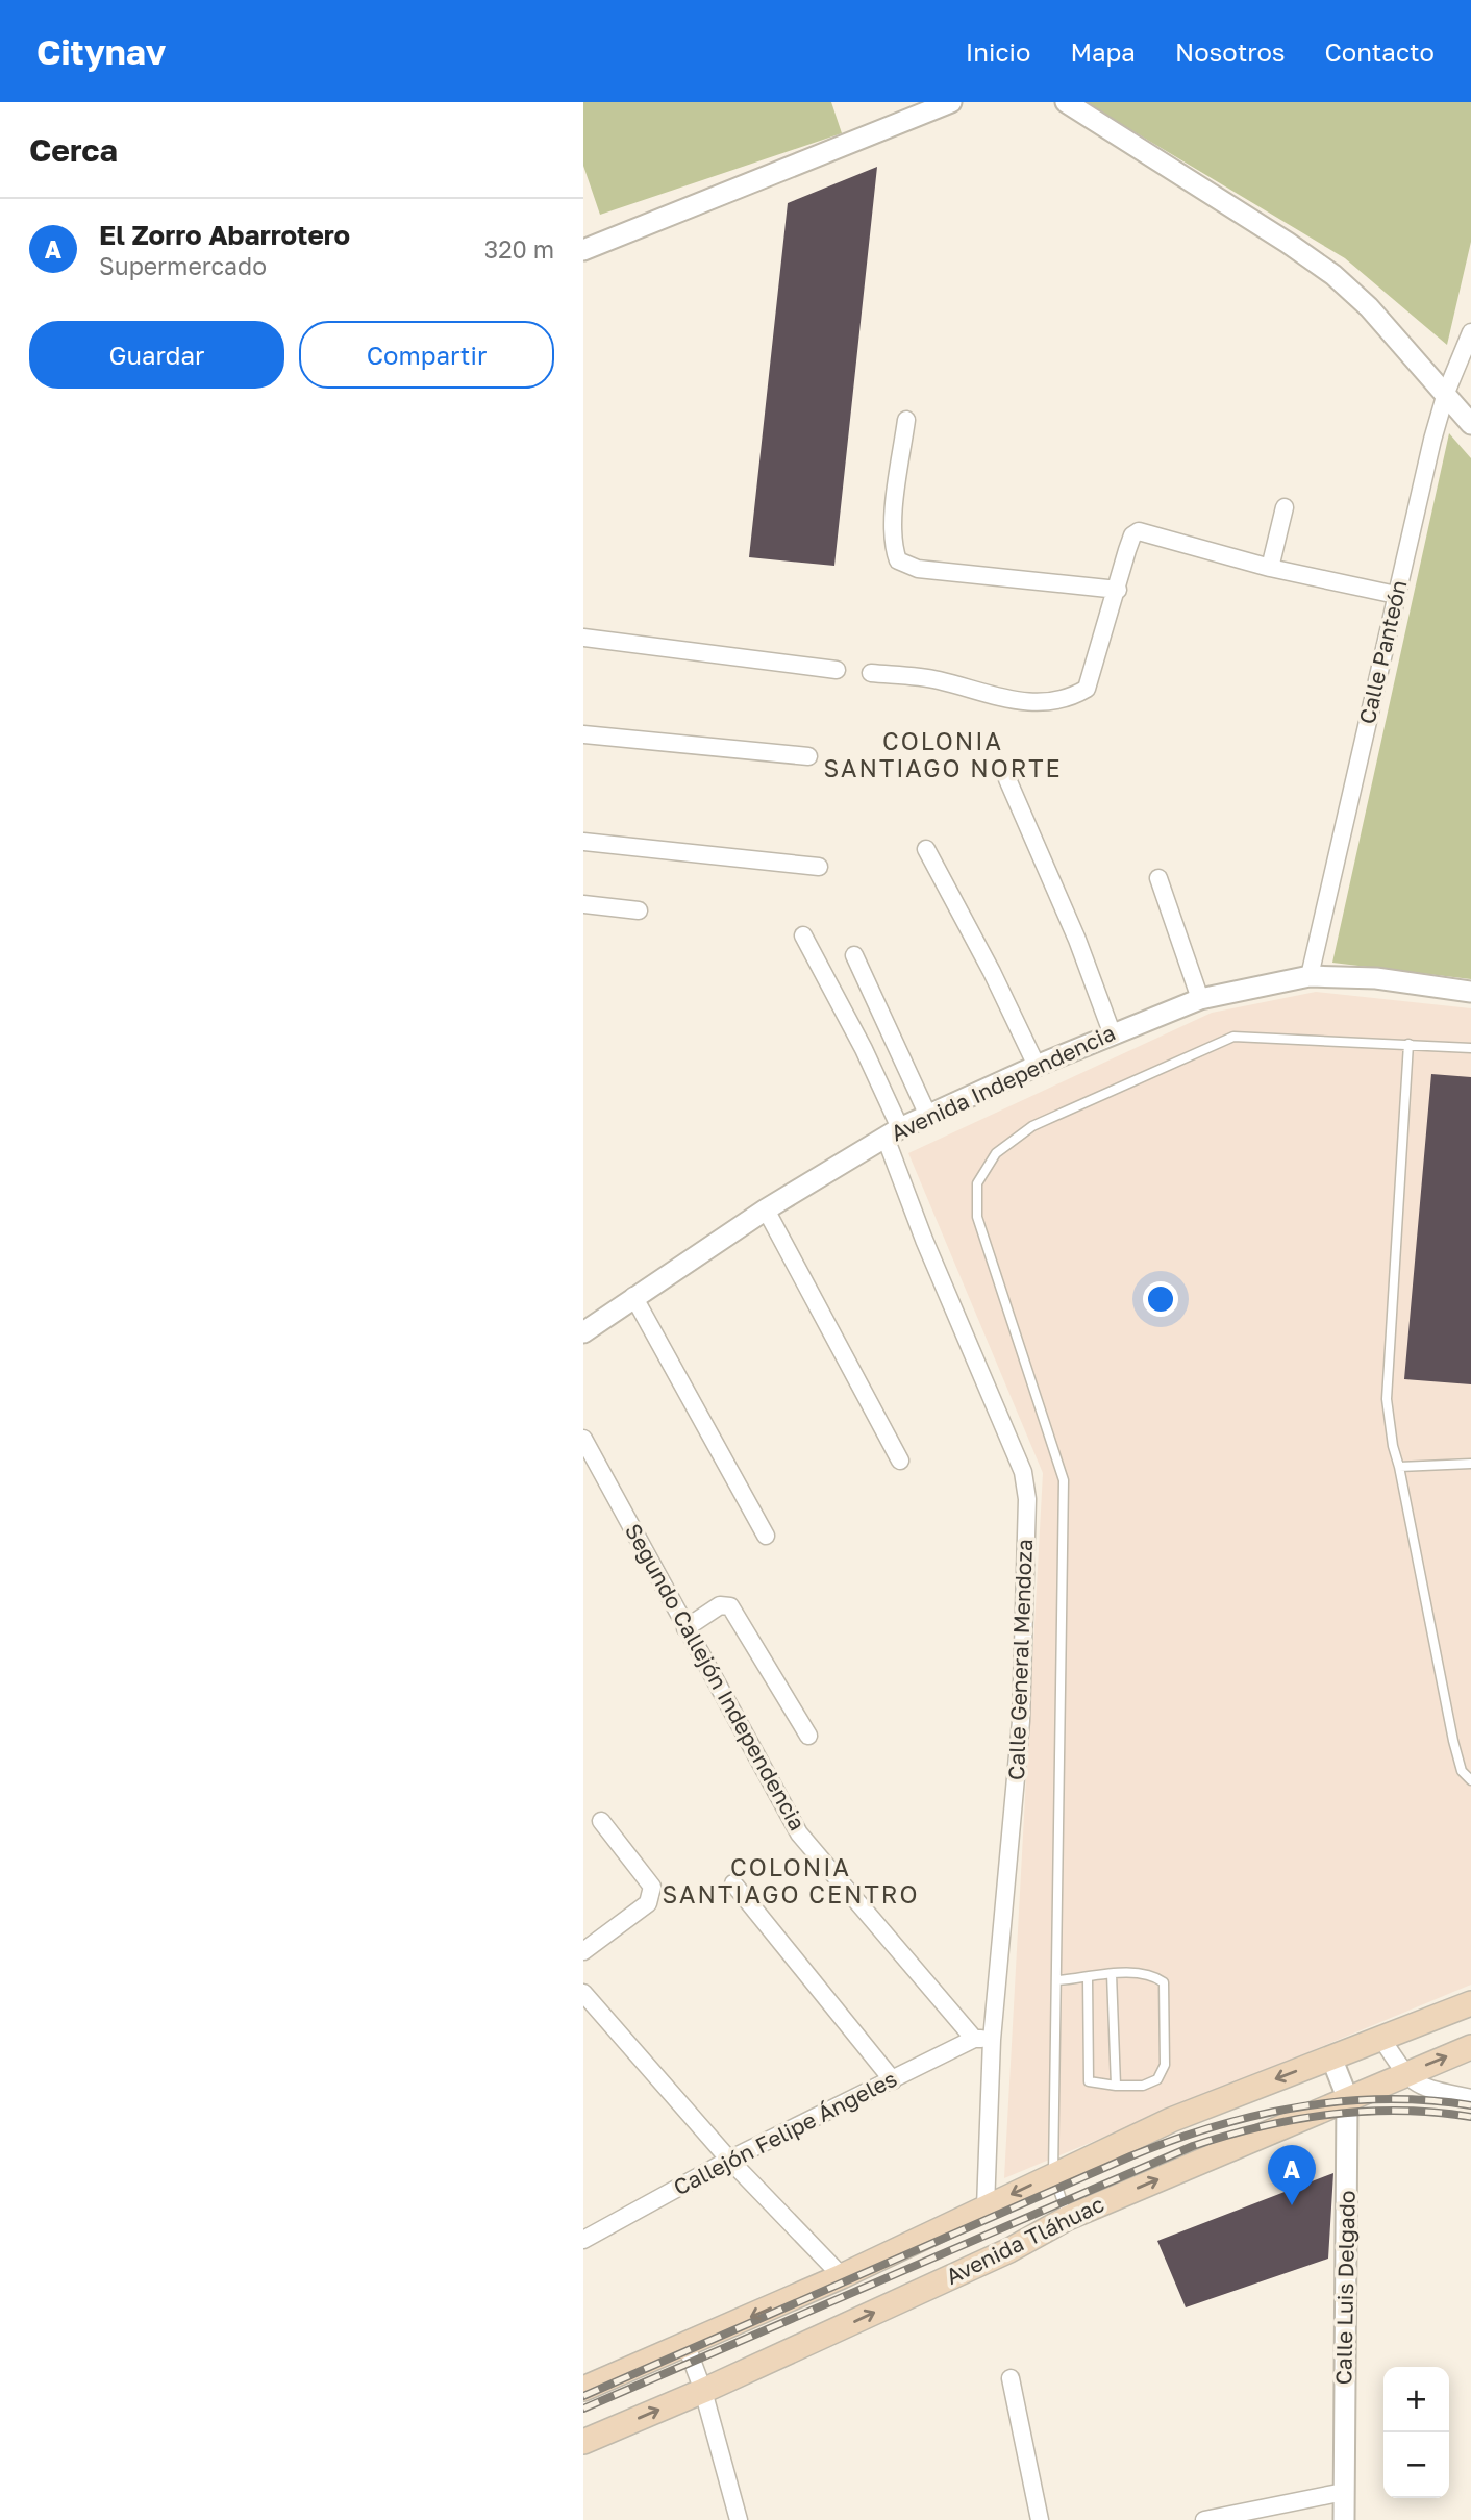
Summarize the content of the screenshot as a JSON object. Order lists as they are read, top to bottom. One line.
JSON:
{"streets":{"main road":["Avenida Tláhuac"],"street":["Calle Panteón","Avenida Independencia","Calle General Mendoza","Segundo Callejón Independencia","Callejón Felipe Ángeles","Calle Luis Delgado"]},"crossings":[["Calle Panteón","Avenida Independencia"],["Avenida Independencia","Calle General Mendoza"],["Calle General Mendoza","Segundo Callejón Independencia"],["Calle General Mendoza","Callejón Felipe Ángeles"],["Segundo Callejón Independencia","Callejón Felipe Ángeles"],["Avenida Tláhuac","Calle Luis Delgado"]],"districts":["COLONIA SANTIAGO NORTE","COLONIA SANTIAGO CENTRO"],"page":{"header":"Citynav","nav":["Inicio","Mapa","Nosotros","Contacto"],"heading":"Cerca","list":[{"mark":"A","name":"El Zorro Abarrotero","note":"Supermercado","value":"320 m"}],"buttons":["Guardar","Compartir"],"pins":"A","map_buttons":["+","−"]}}
